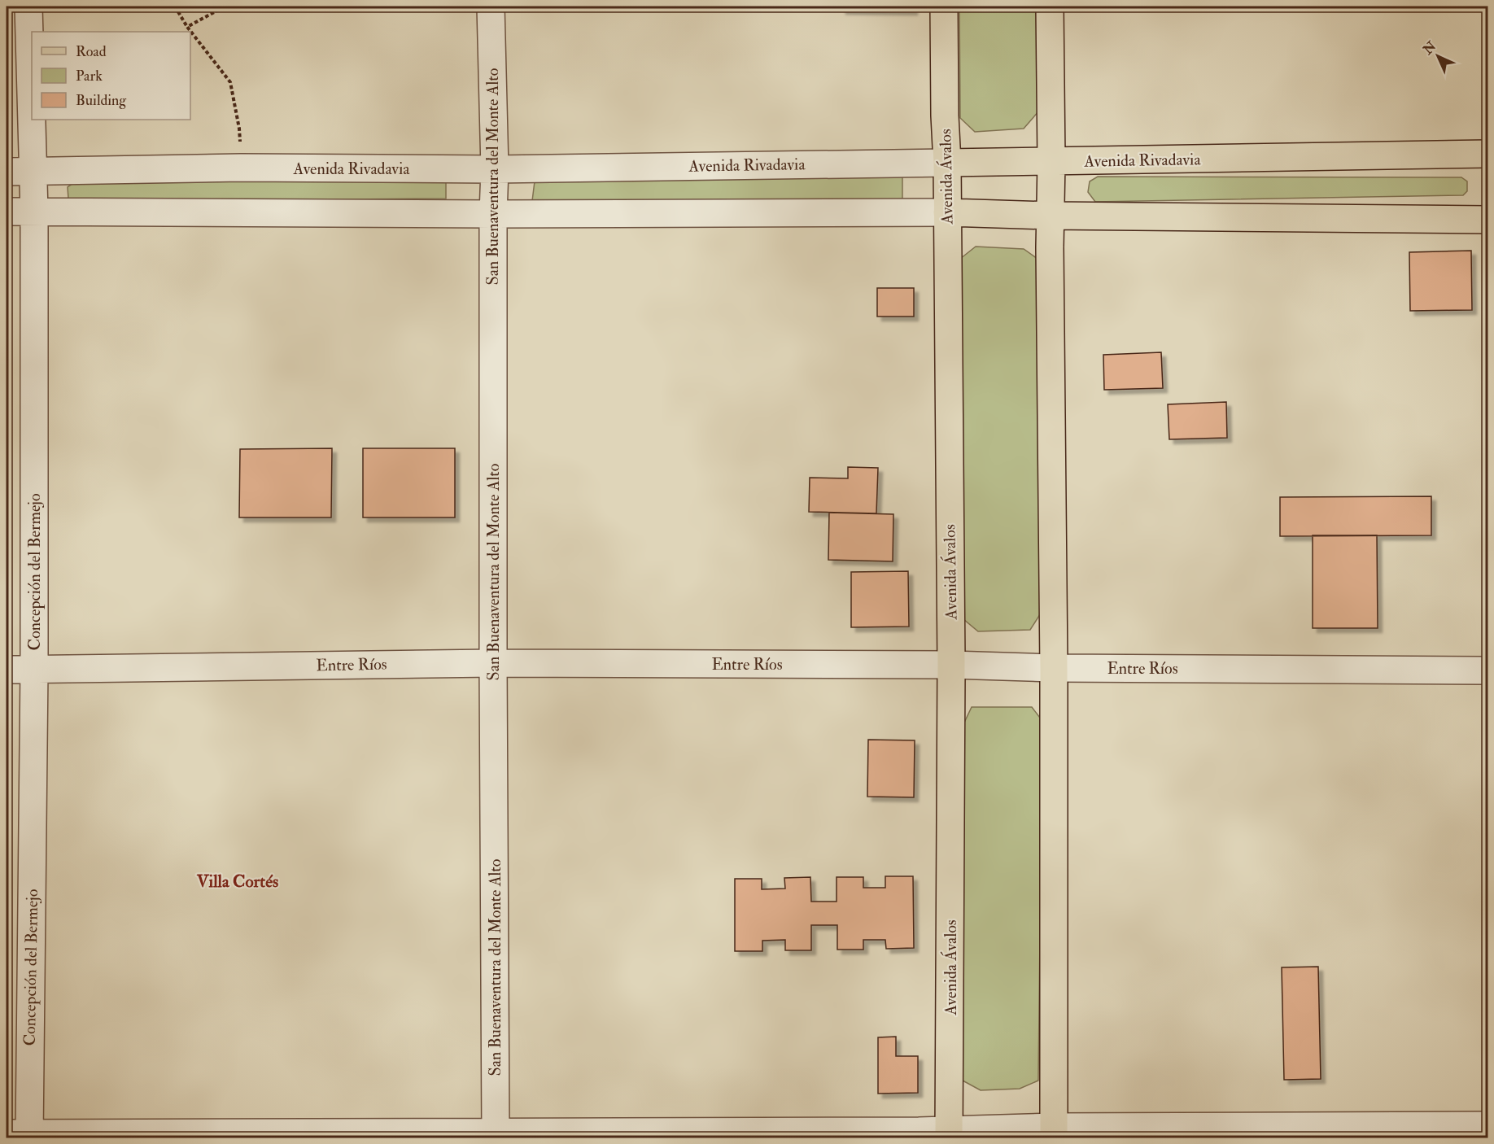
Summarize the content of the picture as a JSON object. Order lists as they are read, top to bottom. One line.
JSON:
{"streets":{"main road":["Avenida Rivadavia","Avenida Ávalos"],"street":["San Buenaventura del Monte Alto","Concepción del Bermejo","Entre Ríos"]},"crossings":[["Avenida Rivadavia","San Buenaventura del Monte Alto"],["Avenida Rivadavia","Avenida Ávalos"],["Avenida Rivadavia","Concepción del Bermejo"],["San Buenaventura del Monte Alto","Entre Ríos"],["Avenida Ávalos","Entre Ríos"],["Concepción del Bermejo","Entre Ríos"]],"districts":["Villa Cortés"],"legend":["Road","Park","Building"],"north":"top left"}
